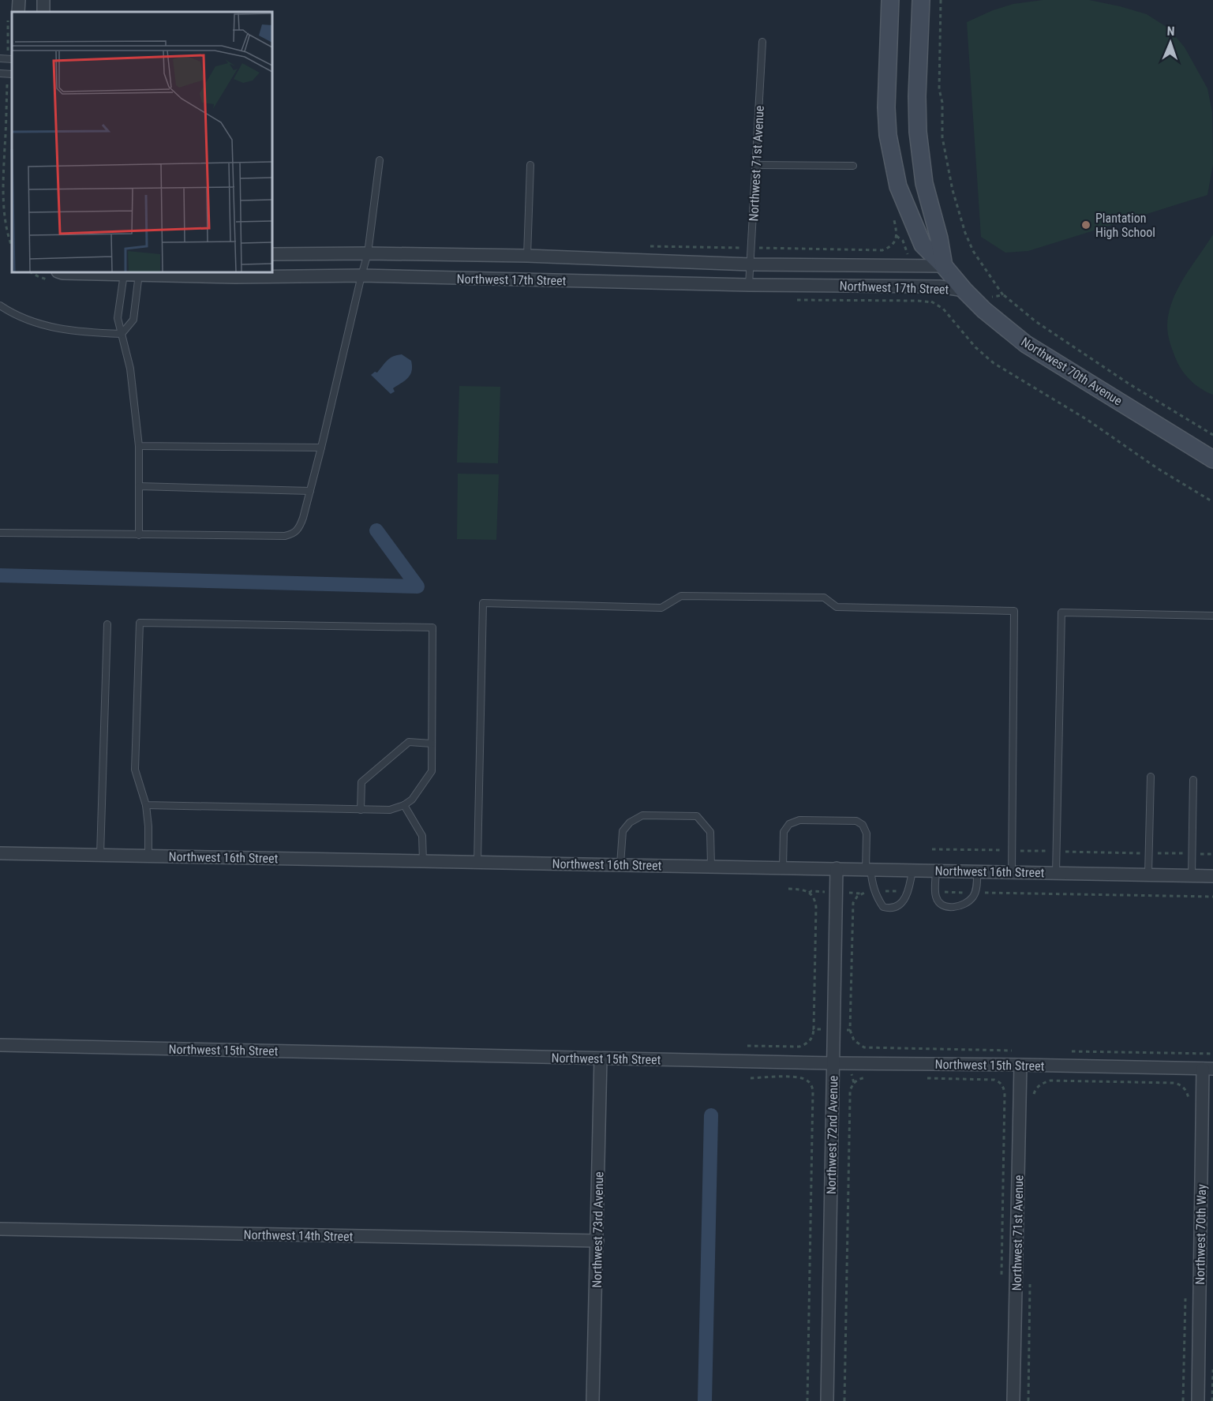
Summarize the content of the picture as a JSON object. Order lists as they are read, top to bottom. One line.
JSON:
{"streets":{"street":["Northwest 71st Avenue","Northwest 17th Street","Northwest 70th Avenue","Northwest 16th Street","Northwest 15th Street","Northwest 72nd Avenue","Northwest 73rd Avenue","Northwest 70th Way","Northwest 14th Street"]},"crossings":[["Northwest 71st Avenue","Northwest 17th Street"],["Northwest 71st Avenue","Northwest 15th Street"],["Northwest 17th Street","Northwest 70th Avenue"],["Northwest 16th Street","Northwest 72nd Avenue"],["Northwest 15th Street","Northwest 72nd Avenue"],["Northwest 15th Street","Northwest 73rd Avenue"],["Northwest 15th Street","Northwest 70th Way"],["Northwest 73rd Avenue","Northwest 14th Street"]],"places":["Plantation High School"],"north":"top"}
